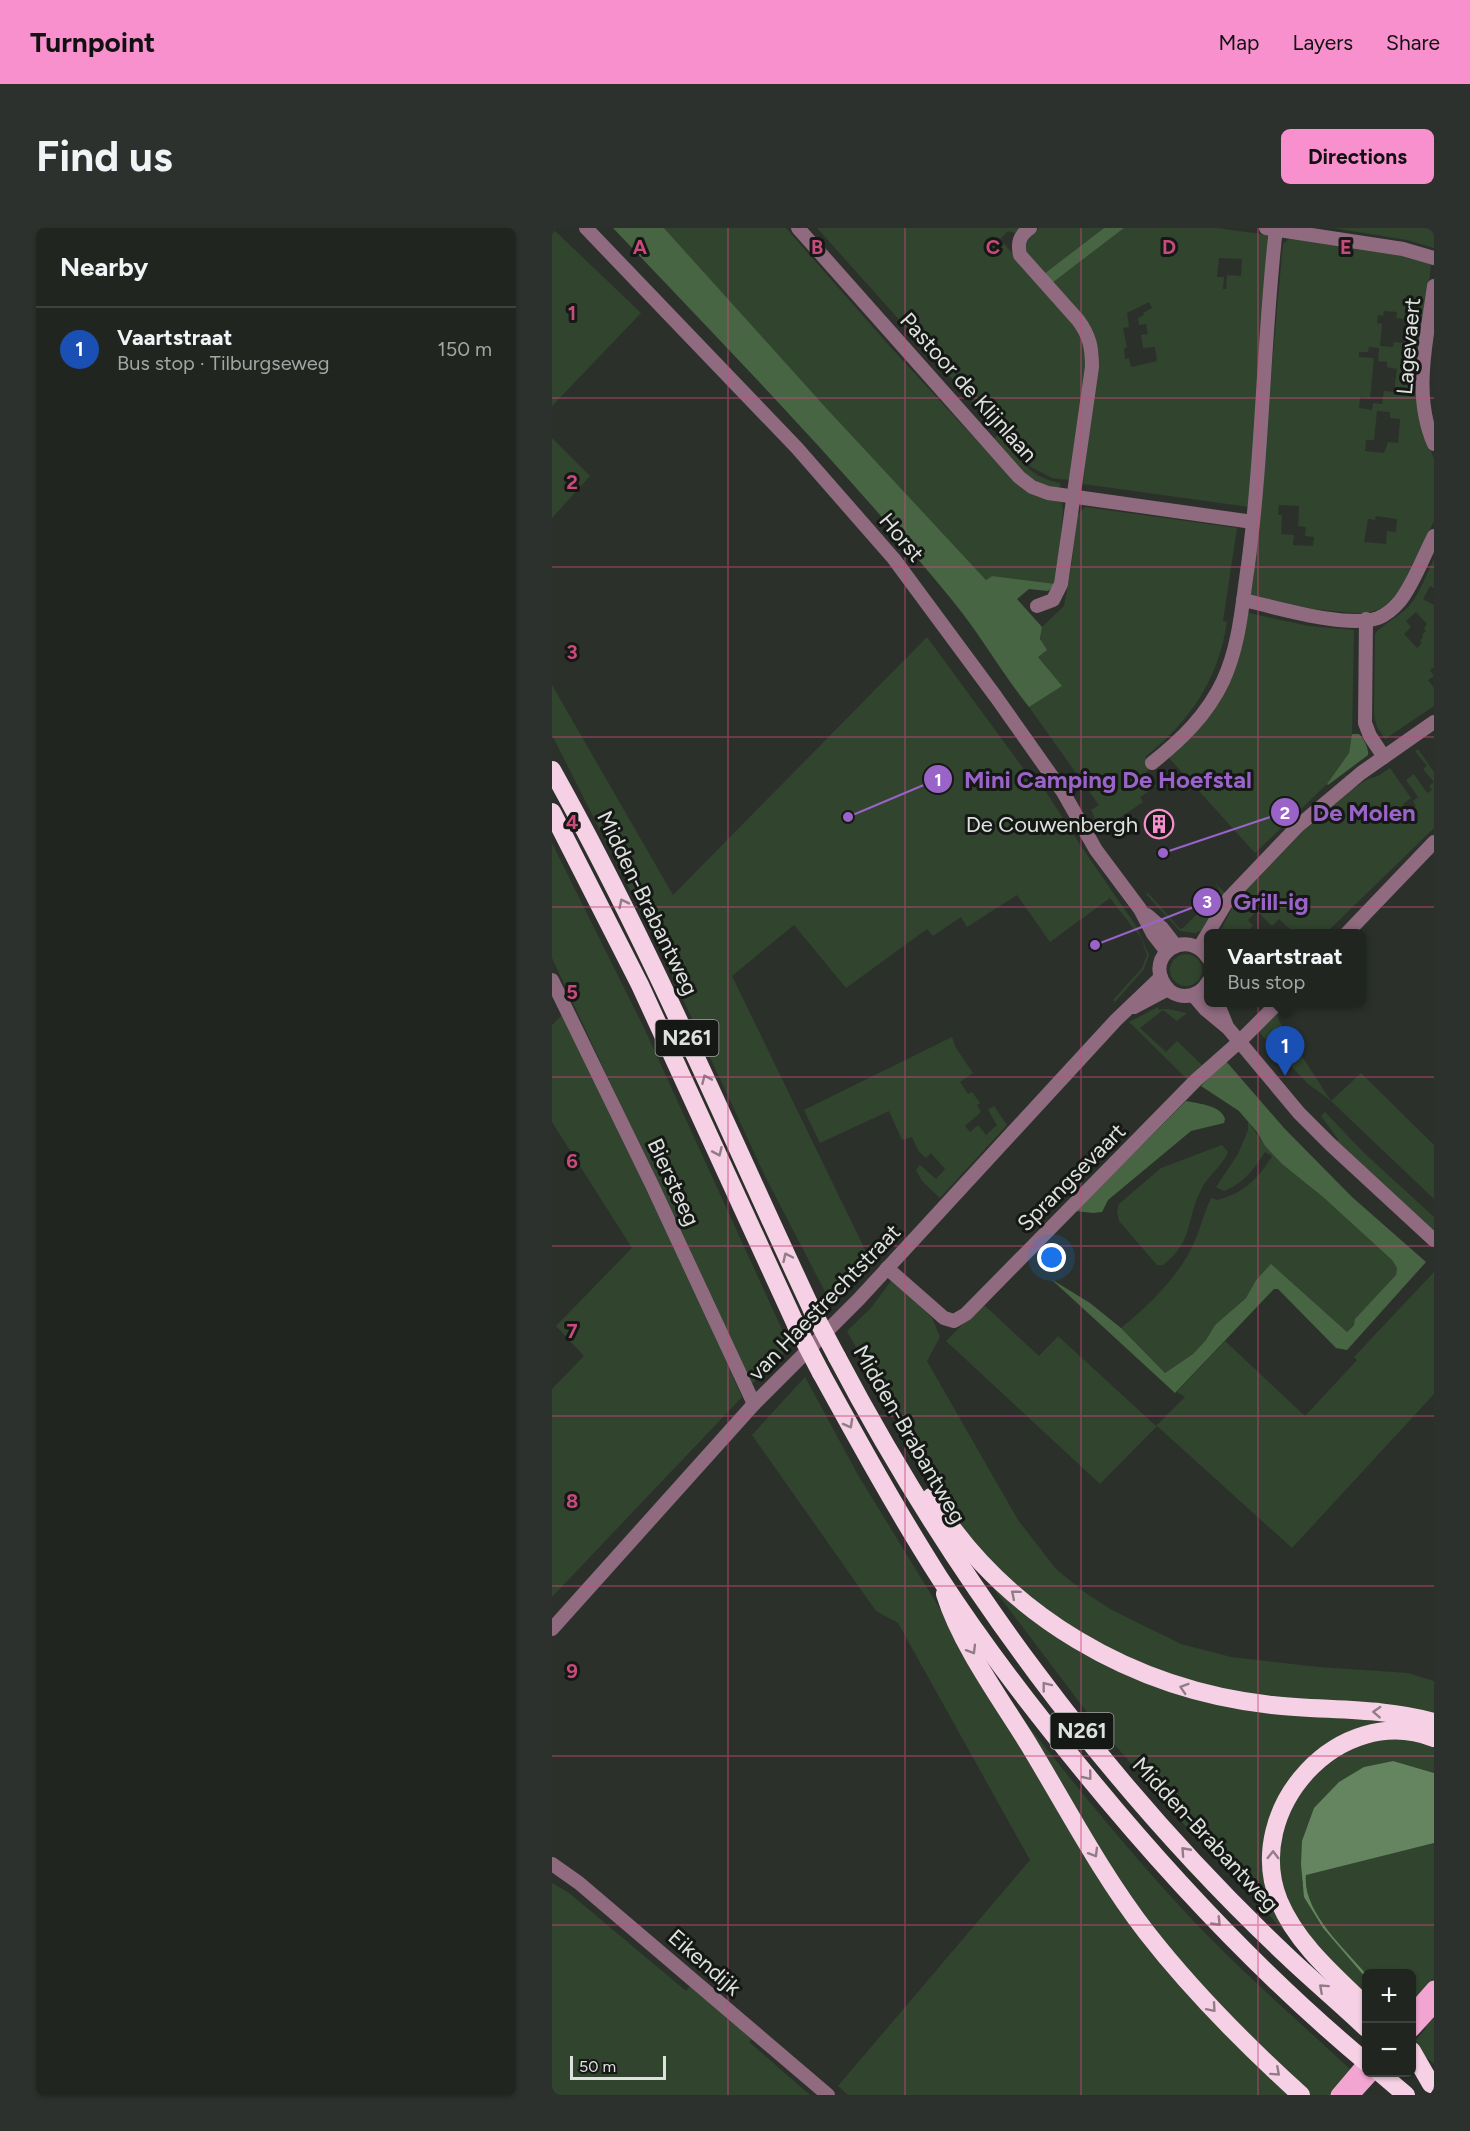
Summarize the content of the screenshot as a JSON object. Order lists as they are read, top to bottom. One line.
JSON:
{"streets":{"highway":["Midden-Brabantweg","N261"],"street":["Lagevaert","Pastoor de Klijnlaan","Horst","Sprangsevaart","Biersteeg","van Haestrechtstraat","Eikendijk"]},"crossings":[["Midden-Brabantweg","N261"],["Sprangsevaart","van Haestrechtstraat"],["Biersteeg","van Haestrechtstraat"]],"places":{"other":["Mini Camping De Hoefstal","De Molen","Grill-ig"],"building":["De Couwenbergh"]},"scale_bar":"50 m","page":{"header":"Turnpoint","nav":["Map","Layers","Share"],"buttons":"Directions","title":"Find us","heading":"Nearby","list":[{"mark":"1","name":"Vaartstraat","note":"Bus stop · Tilburgseweg","value":"150 m"}],"popup":["Vaartstraat","Bus stop"],"pins":"1","map_buttons":["+","−"],"scale":"50 m"},"grid":{"columns":["A","B","C","D","E"],"rows":["1","2","3","4","5","6","7","8","9"]}}
